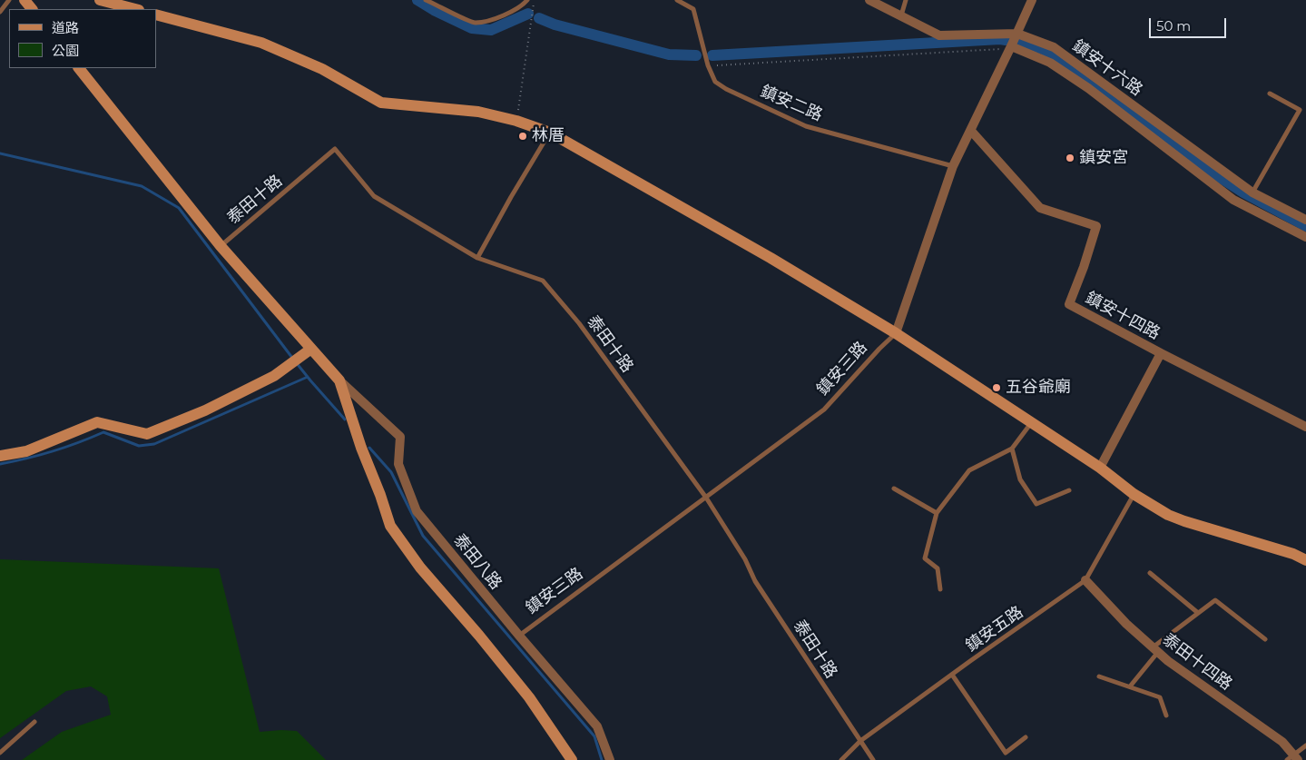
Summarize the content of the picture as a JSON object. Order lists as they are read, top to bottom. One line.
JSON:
{"streets":{"street":["鎮安十六路","鎮安十四路","鎮安三路","泰田八路","泰田十四路"],"lane":["鎮安二路","泰田十路","鎮安五路"]},"crossings":[["鎮安十六路","鎮安三路"],["鎮安二路","鎮安三路"],["泰田十路","鎮安三路"],["泰田十路","鎮安五路"],["鎮安十四路","鎮安三路"],["鎮安三路","泰田八路"],["鎮安五路","泰田十四路"]],"places":["林厝","鎮安宮","五谷爺廟"],"legend":["道路","公園"],"scale_bar":"50 m"}
